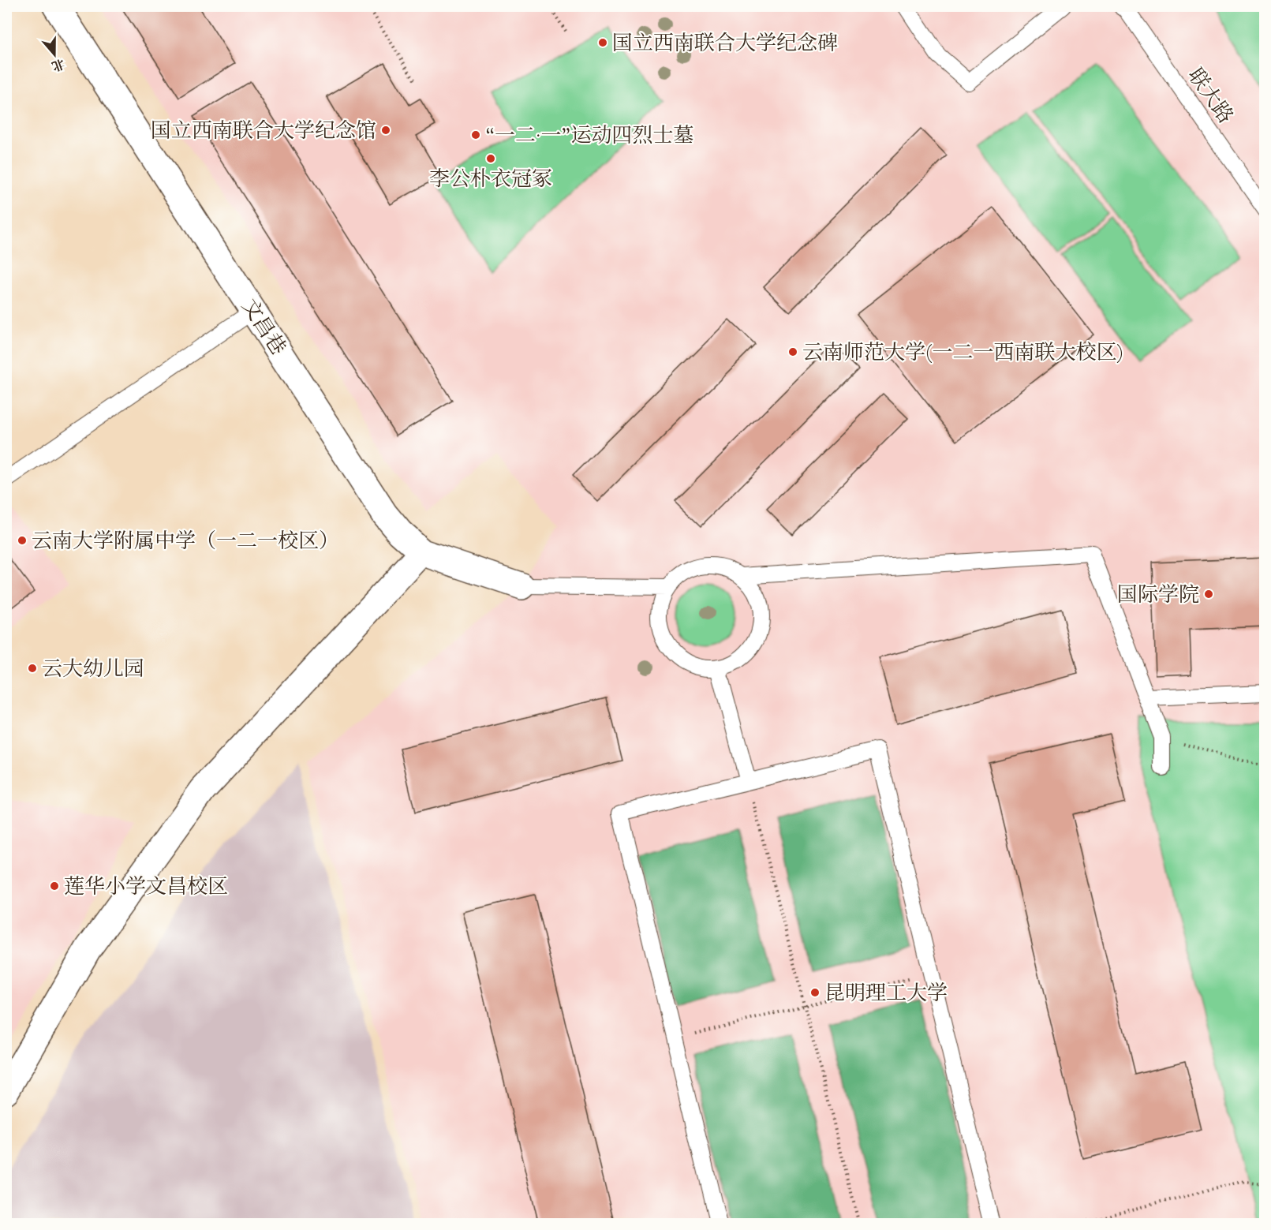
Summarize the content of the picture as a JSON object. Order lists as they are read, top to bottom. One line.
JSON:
{"streets":{"street":["文昌巷"],"lane":["联大路"]},"places":["国立西南联合大学纪念碑","国立西南联合大学纪念馆","“一二·一”运动四烈士墓","李公朴衣冠冢","云南师范大学(一二一西南联大校区)","云南大学附属中学（一二一校区）","国际学院","云大幼儿园","莲华小学文昌校区","昆明理工大学"],"north":"bottom"}
